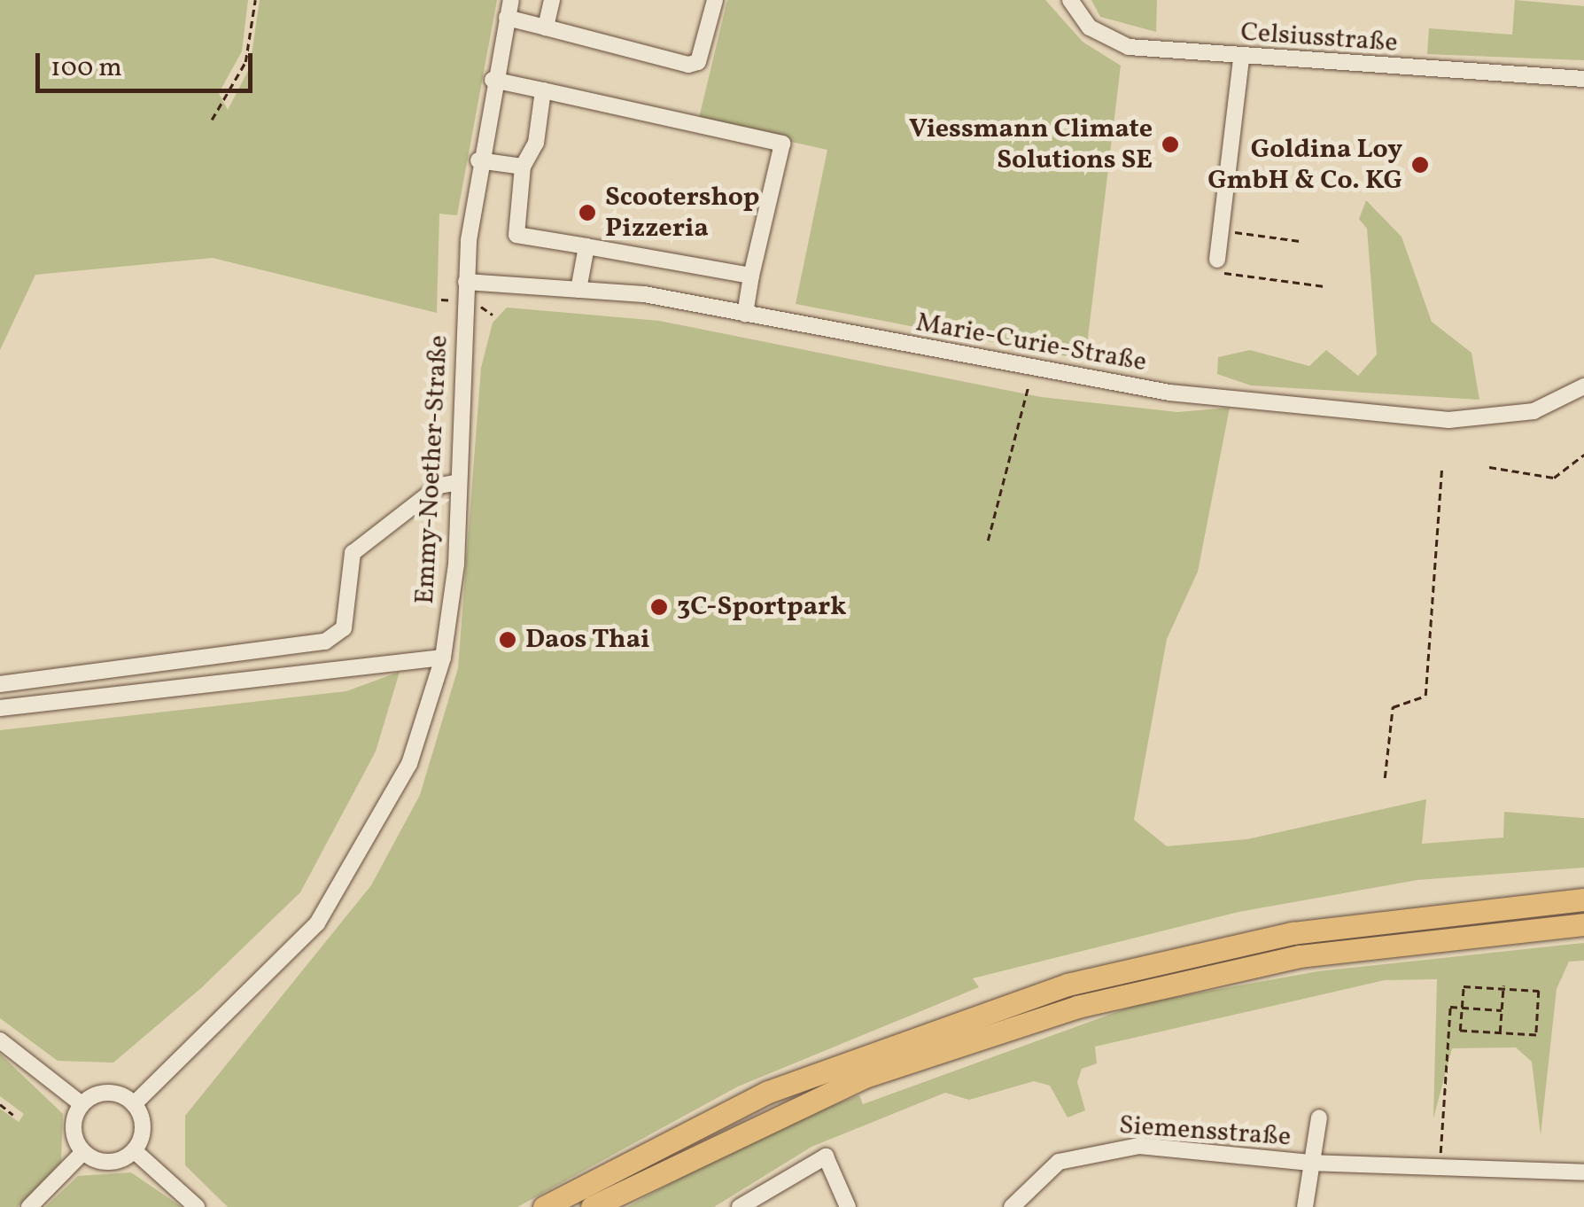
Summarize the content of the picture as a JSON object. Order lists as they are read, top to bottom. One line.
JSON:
{"streets":{"street":["Celsiusstraße","Marie-Curie-Straße","Emmy-Noether-Straße","Siemensstraße"]},"crossings":[["Marie-Curie-Straße","Emmy-Noether-Straße"]],"places":["Viessmann Climate Solutions SE","Goldina Loy GmbH & Co. KG","Scootershop Pizzeria","3C-Sportpark","Daos Thai"],"scale_bar":"100 m"}
